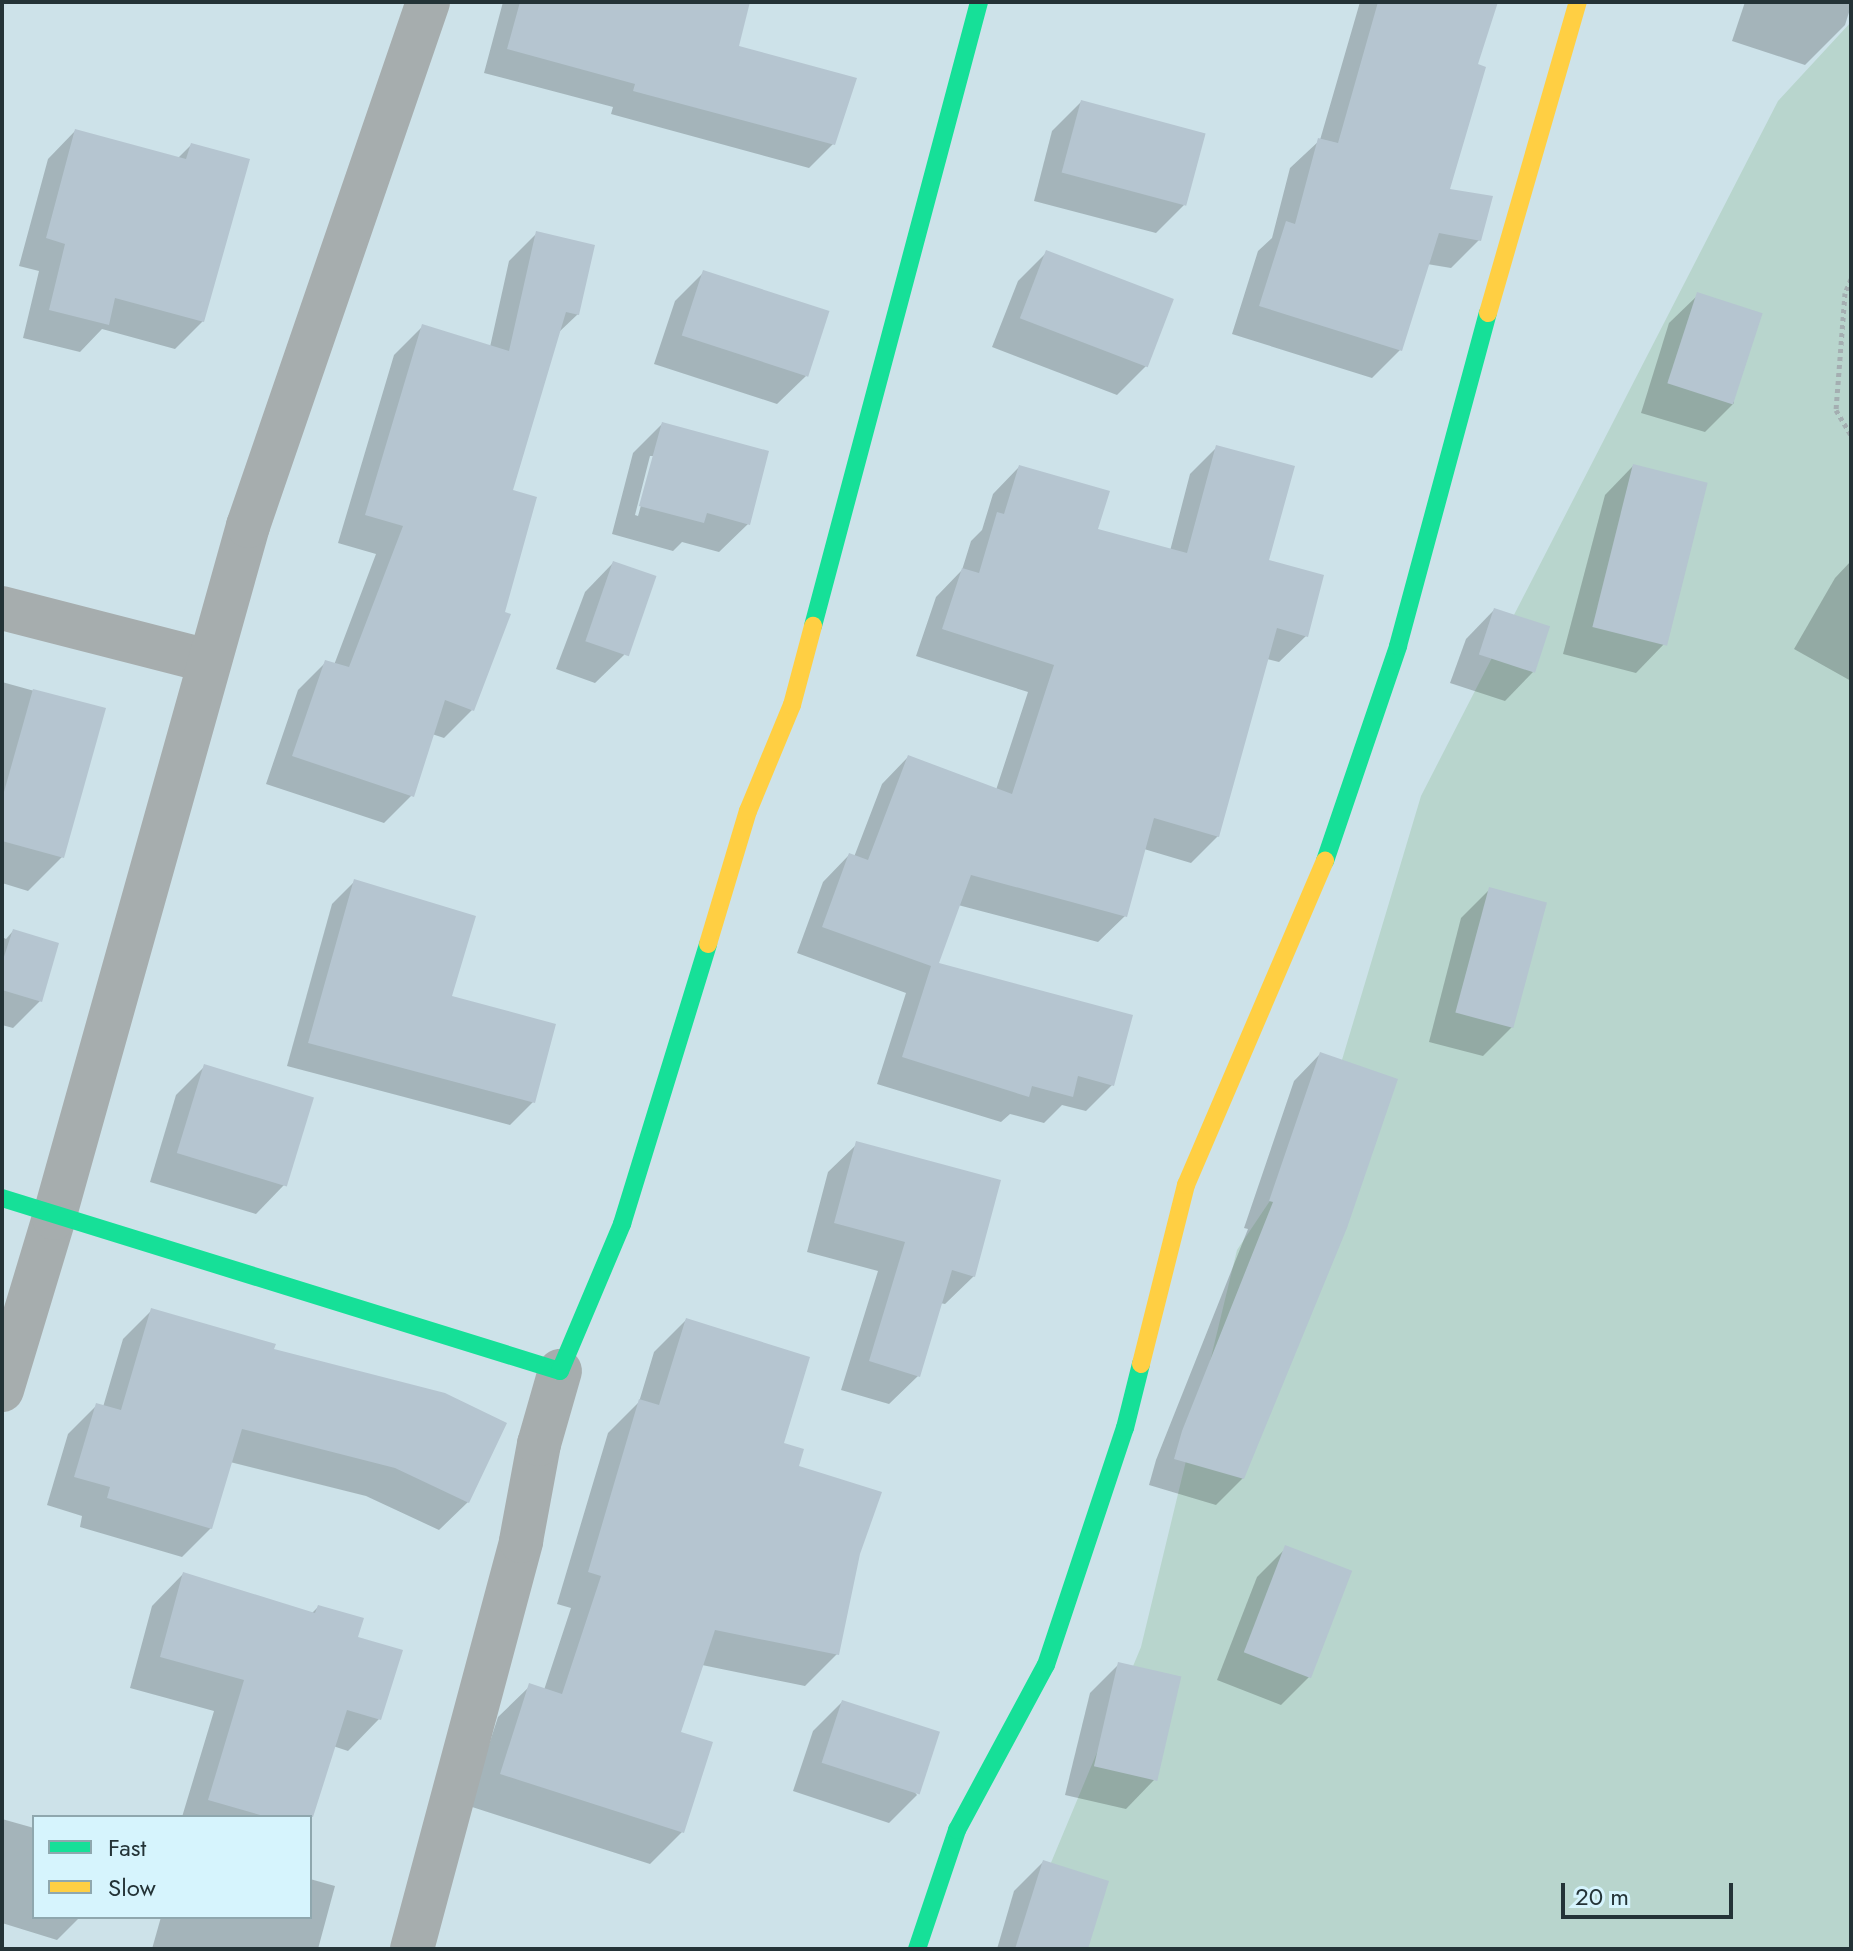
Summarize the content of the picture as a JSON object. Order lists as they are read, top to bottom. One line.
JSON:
{"legend":["Fast","Slow"],"scale_bar":"20 m"}
